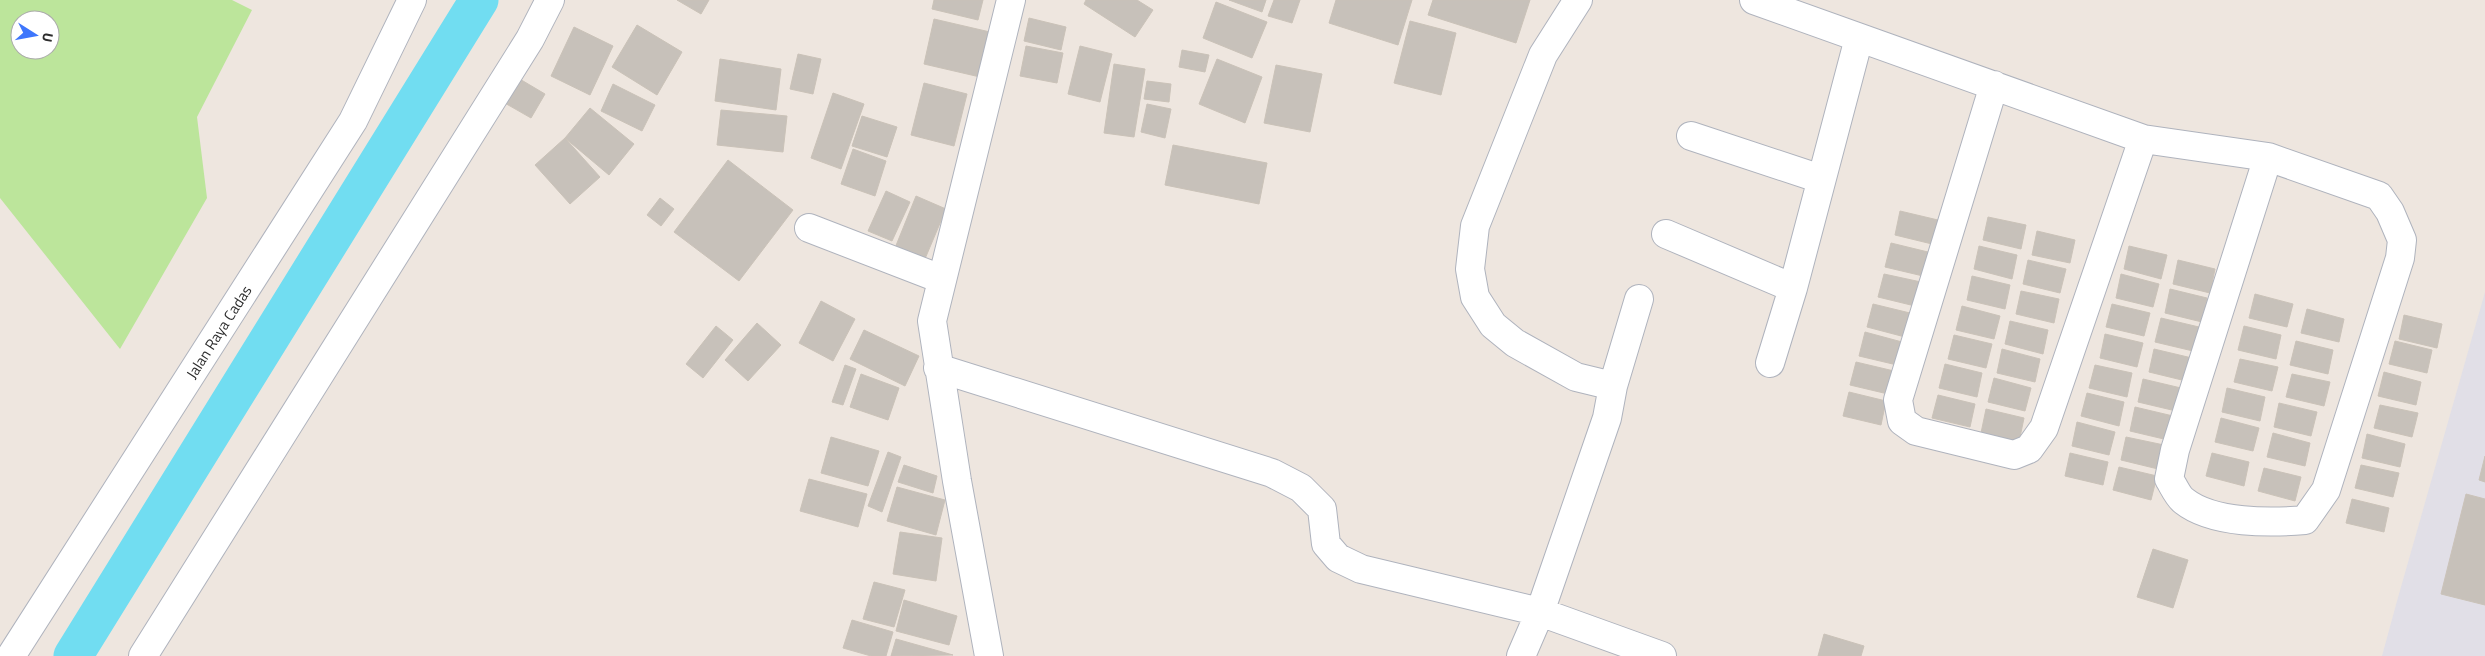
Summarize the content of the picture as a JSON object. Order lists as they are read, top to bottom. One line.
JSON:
{"streets":{"street":["Jalan Raya Cadas"]},"north":"right"}
